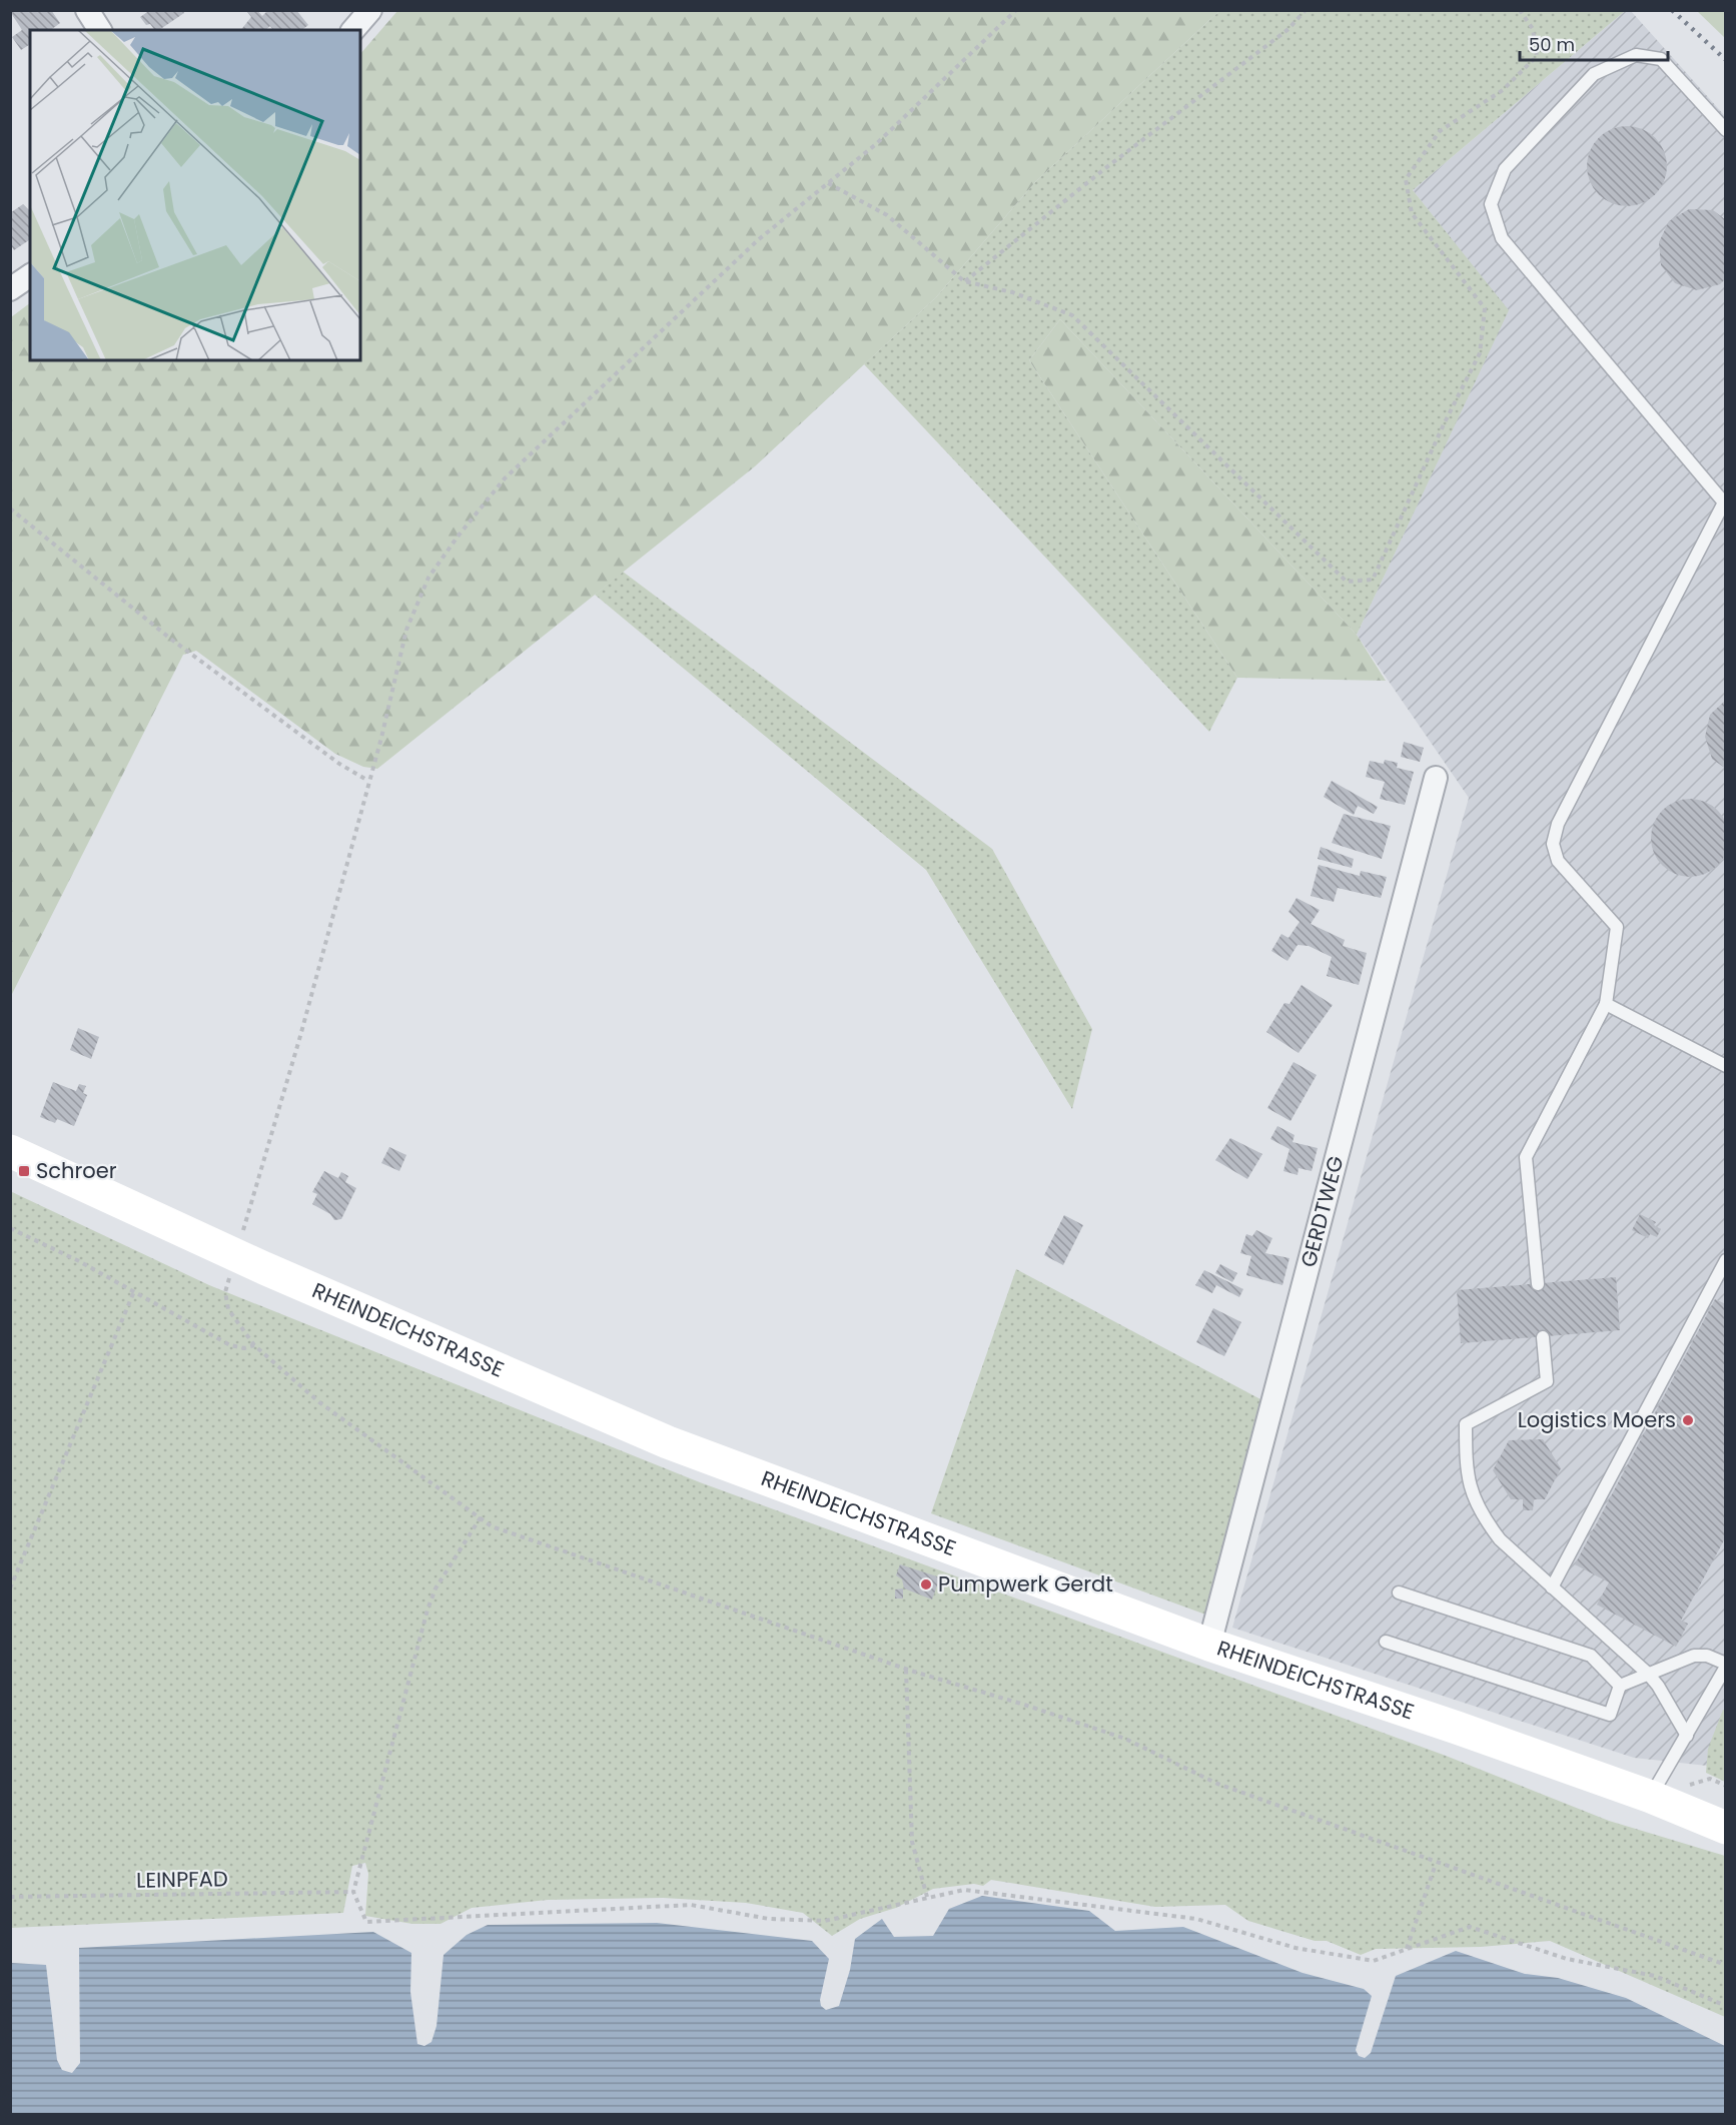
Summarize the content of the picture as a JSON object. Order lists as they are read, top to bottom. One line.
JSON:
{"streets":{"main road":["RHEINDEICHSTRASSE"],"street":["GERDTWEG"],"path":["LEINPFAD"]},"crossings":[["GERDTWEG","RHEINDEICHSTRASSE"]],"places":{"transit":["Schroer"],"other":["Logistics Moers","Pumpwerk Gerdt"]},"scale_bar":"50 m"}
